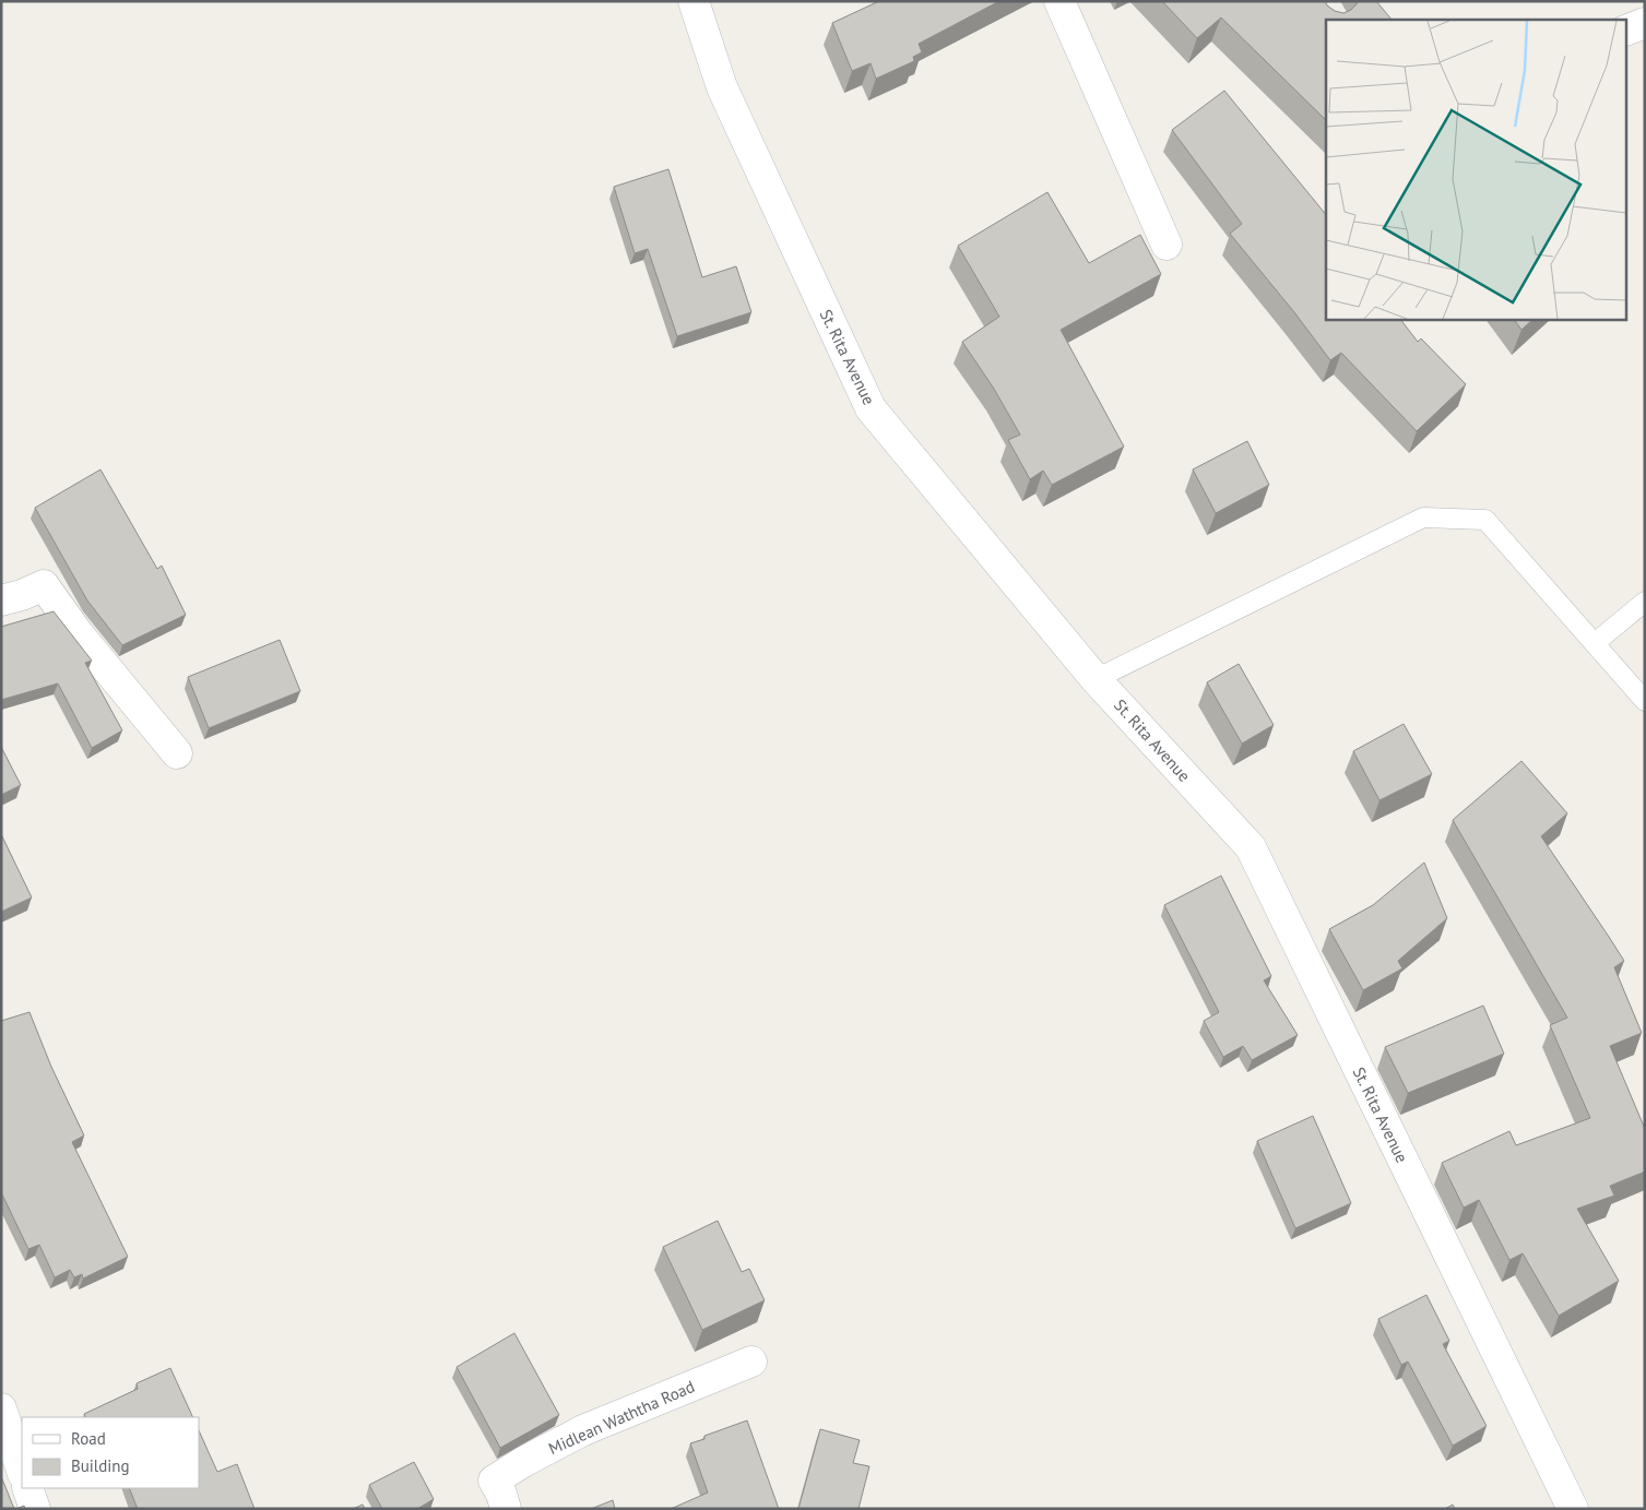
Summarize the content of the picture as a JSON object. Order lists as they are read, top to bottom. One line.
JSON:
{"streets":{"street":["St. Rita Avenue","Midlean Waththa Road"]},"legend":["Road","Building"]}
